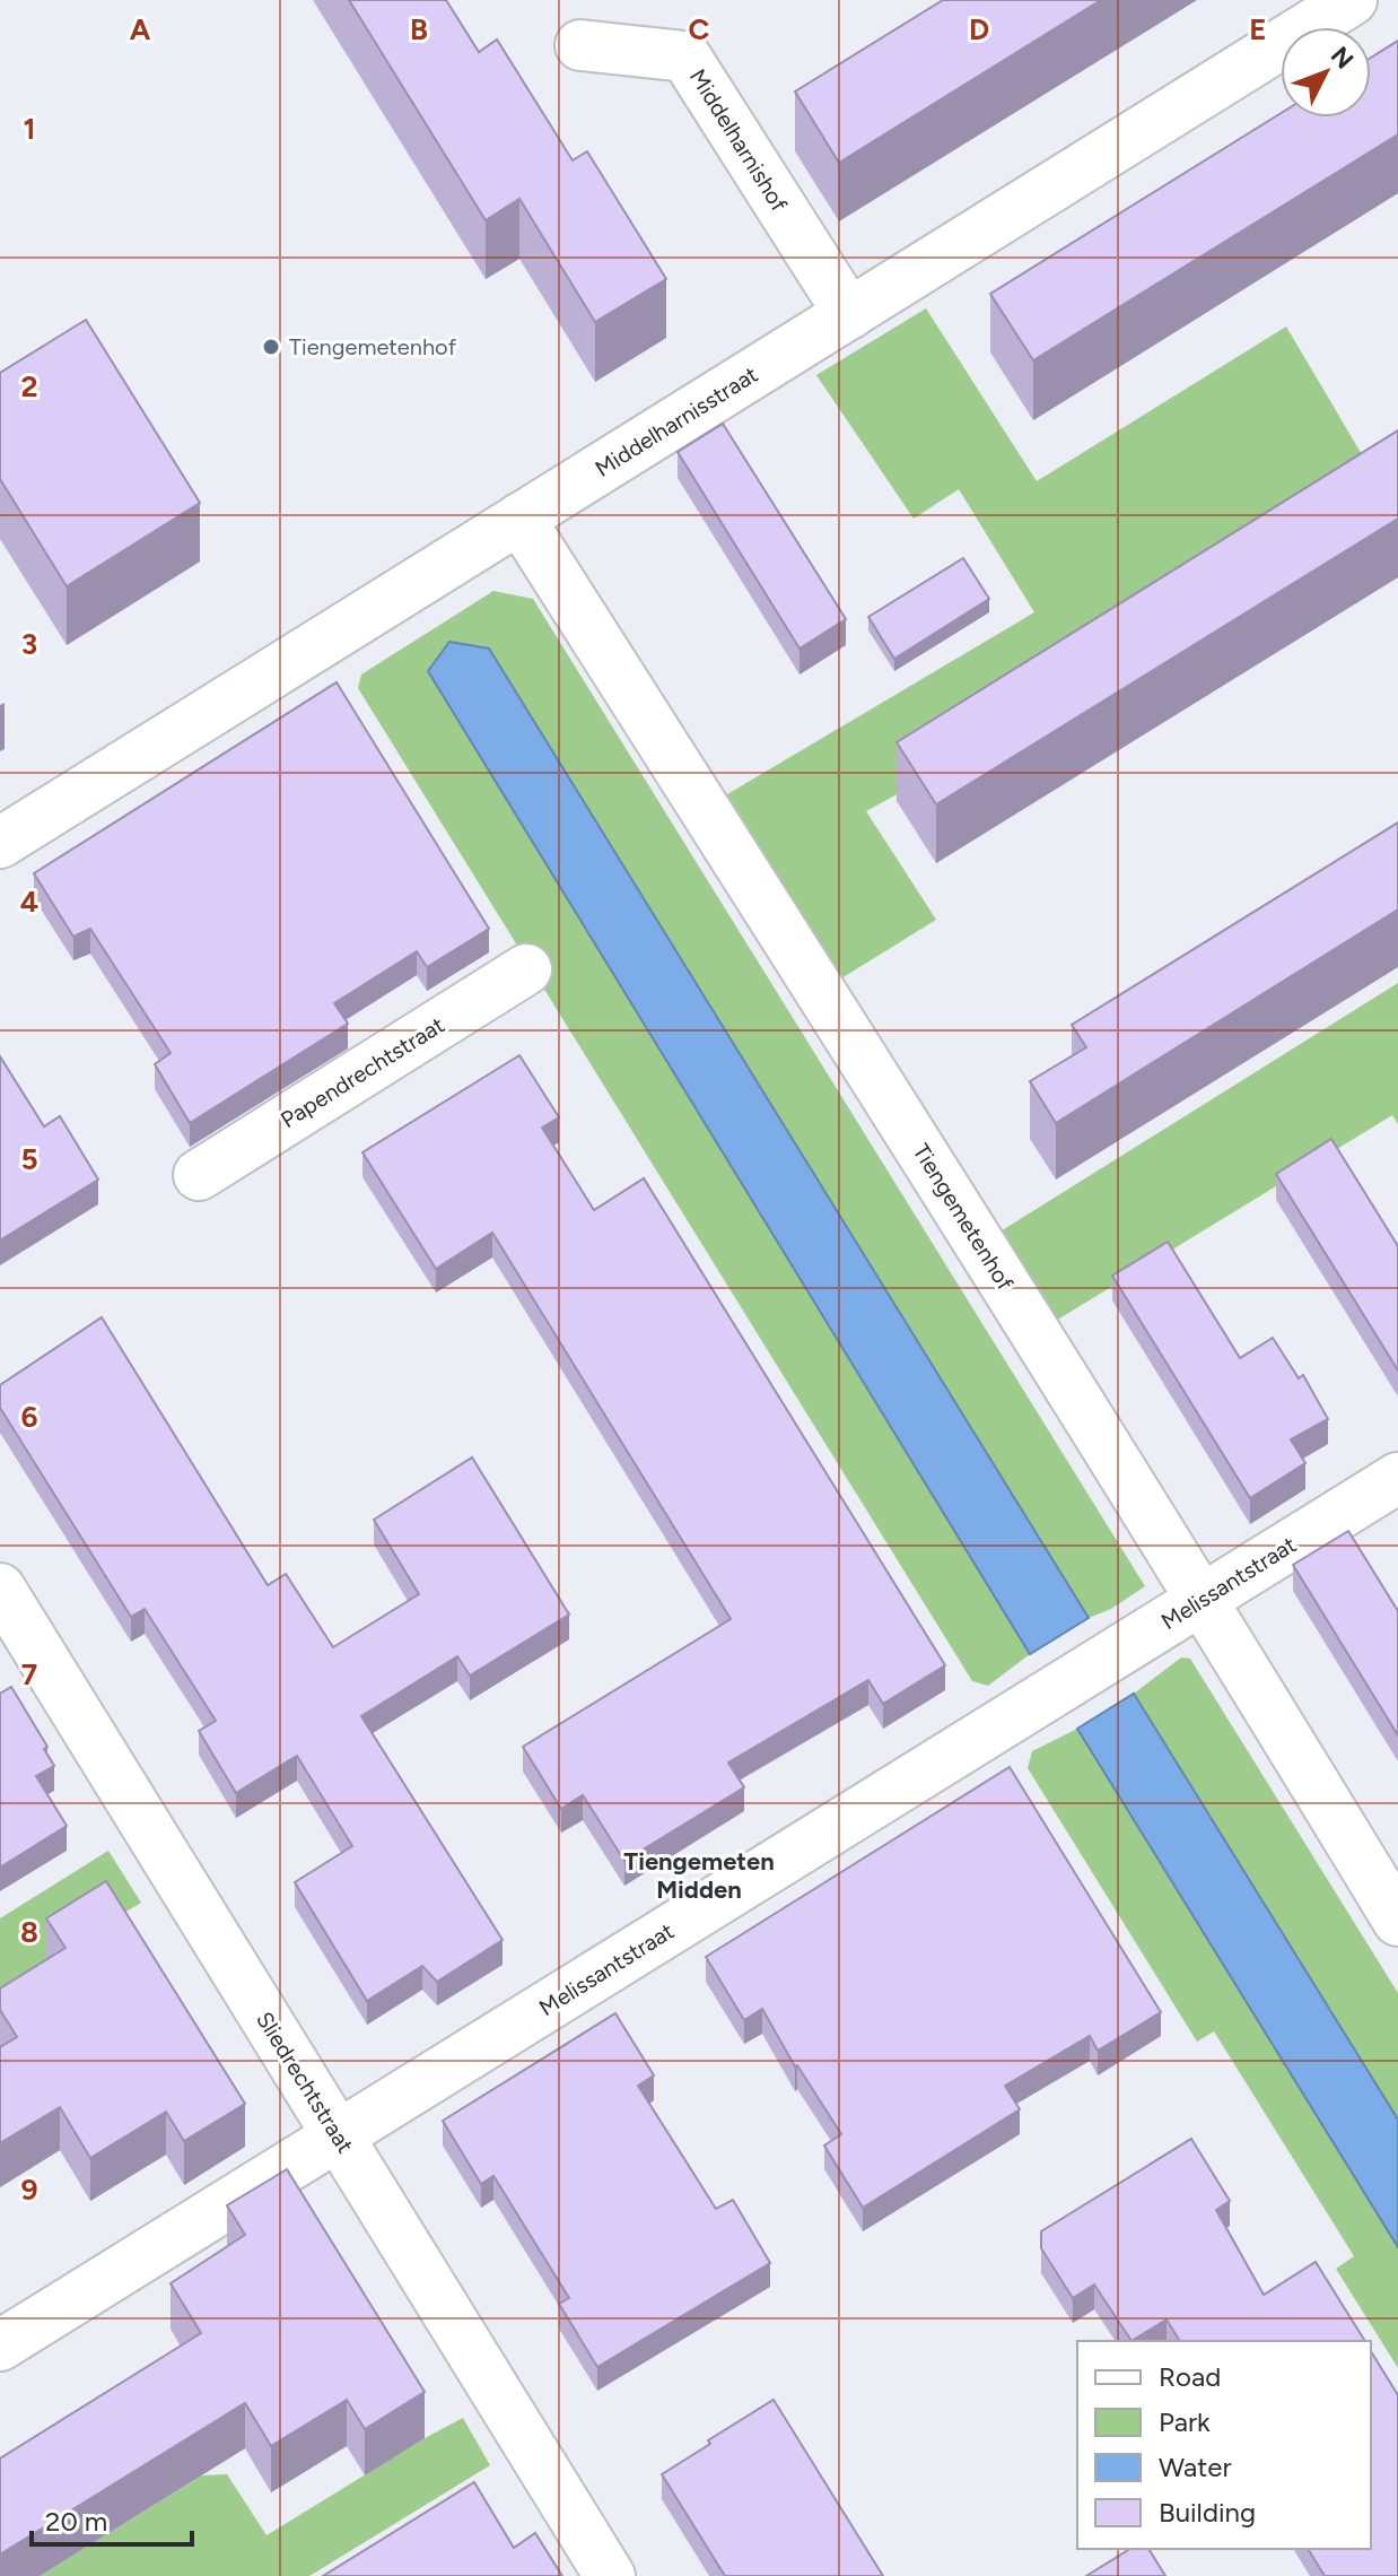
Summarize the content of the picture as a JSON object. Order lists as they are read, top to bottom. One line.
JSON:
{"streets":{"street":["Middelharnishof","Middelharnisstraat","Papendrechtstraat","Tiengemetenhof","Melissantstraat","Sliedrechtstraat"]},"crossings":[["Middelharnishof","Middelharnisstraat"],["Middelharnisstraat","Tiengemetenhof"],["Tiengemetenhof","Melissantstraat"],["Melissantstraat","Sliedrechtstraat"]],"districts":["Tiengemeten Midden"],"places":["Tiengemetenhof"],"legend":["Road","Park","Water","Building"],"scale_bar":"20 m","north":"top right","grid":{"columns":["A","B","C","D","E"],"rows":["1","2","3","4","5","6","7","8","9"]}}
